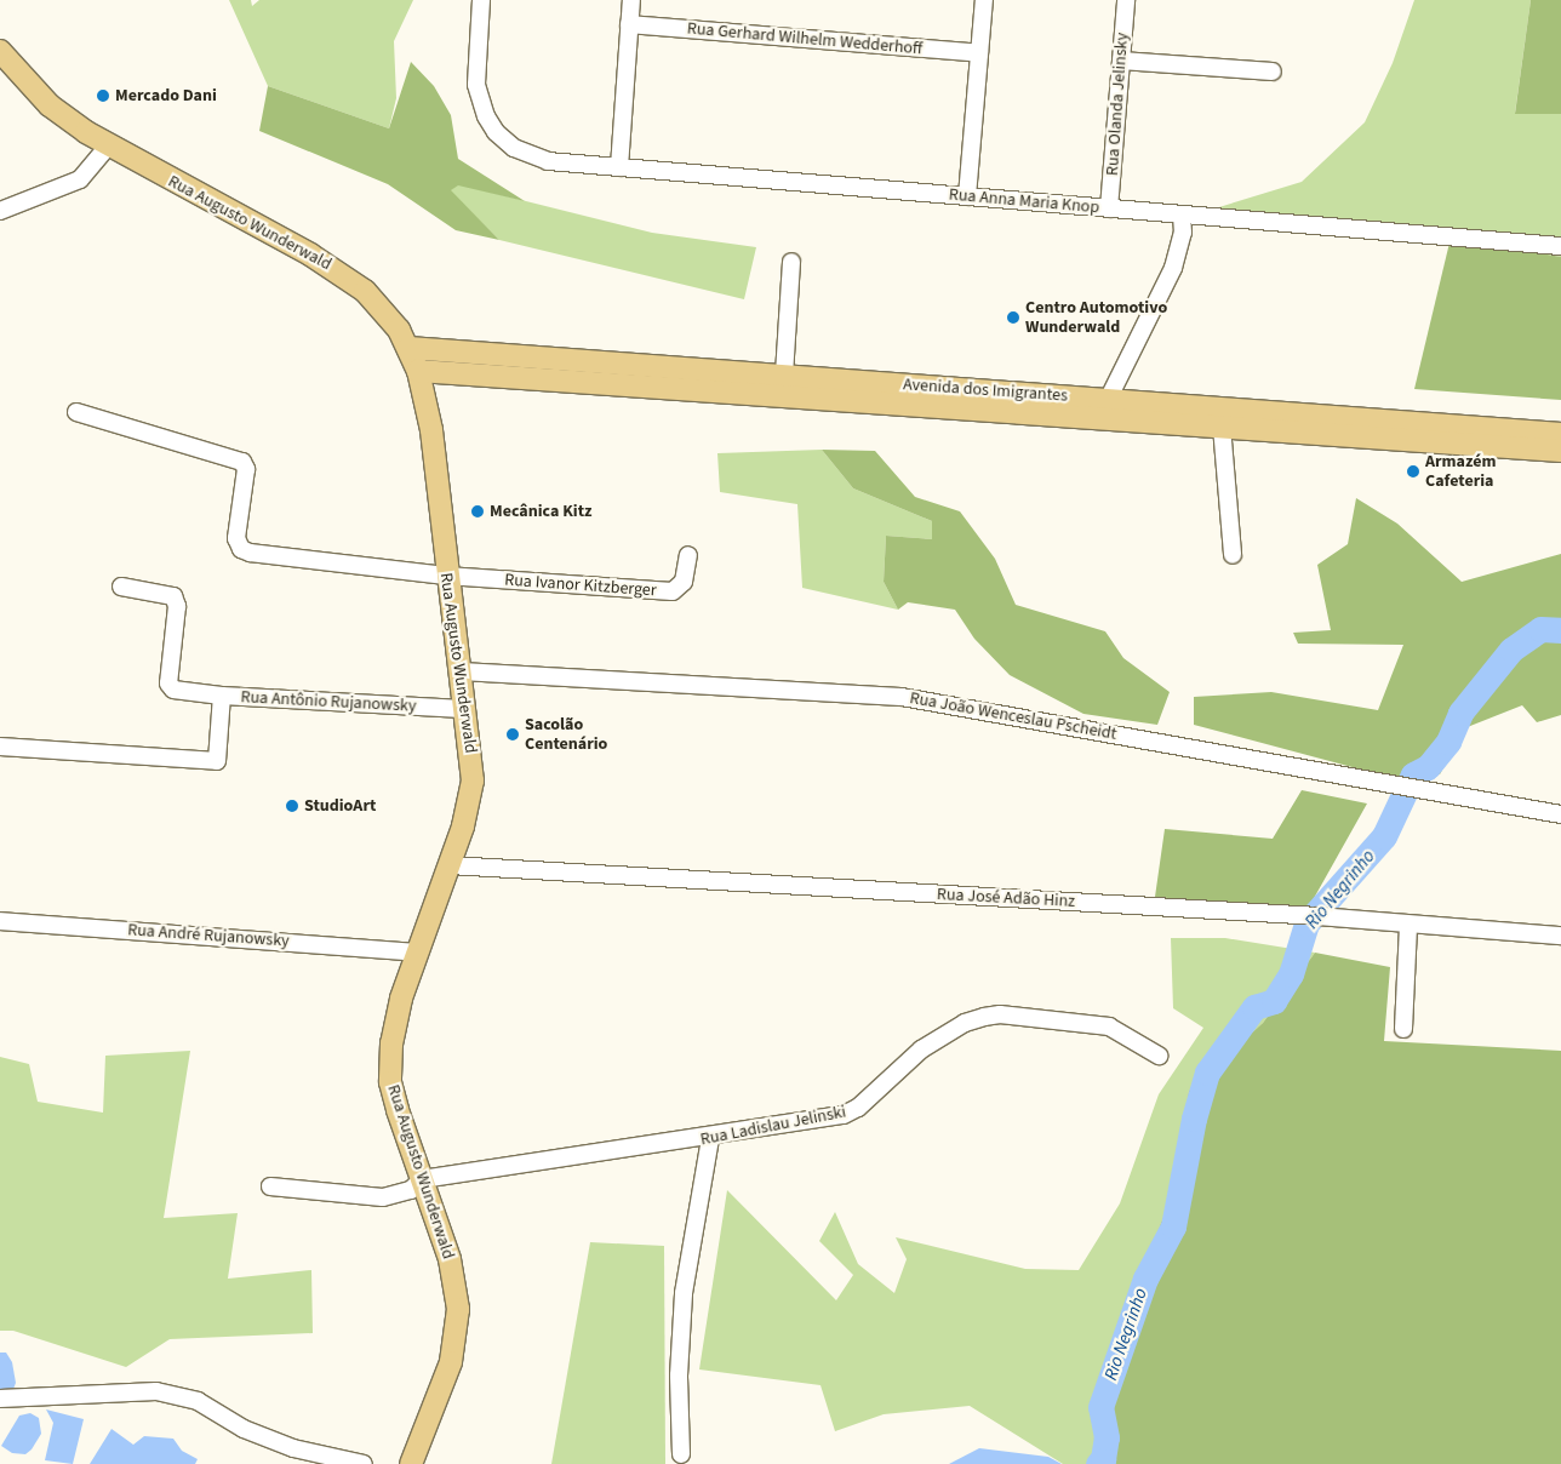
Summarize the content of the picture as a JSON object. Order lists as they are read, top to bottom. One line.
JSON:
{"streets":{"main road":["Rua Augusto Wunderwald","Avenida dos Imigrantes"],"street":["Rua Gerhard Wilhelm Wedderhoff","Rua Olanda Jelinsky","Rua Anna Maria Knop","Rua Ivanor Kitzberger","Rua Antônio Rujanowsky","Rua João Wenceslau Pscheidt","Rua José Adão Hinz","Rua André Rujanowsky","Rua Ladislau Jelinski"]},"crossings":[["Rua Olanda Jelinsky","Rua Anna Maria Knop"],["Rua Augusto Wunderwald","Avenida dos Imigrantes"],["Rua Augusto Wunderwald","Rua Ivanor Kitzberger"],["Rua Augusto Wunderwald","Rua Antônio Rujanowsky"],["Rua Augusto Wunderwald","Rua João Wenceslau Pscheidt"],["Rua Augusto Wunderwald","Rua José Adão Hinz"],["Rua Augusto Wunderwald","Rua André Rujanowsky"],["Rua Augusto Wunderwald","Rua Ladislau Jelinski"]],"water":["Rio Negrinho"],"places":["Mercado Dani","Centro Automotivo Wunderwald","Armazém Cafeteria","Mecânica Kitz","Sacolão Centenário","StudioArt"]}
